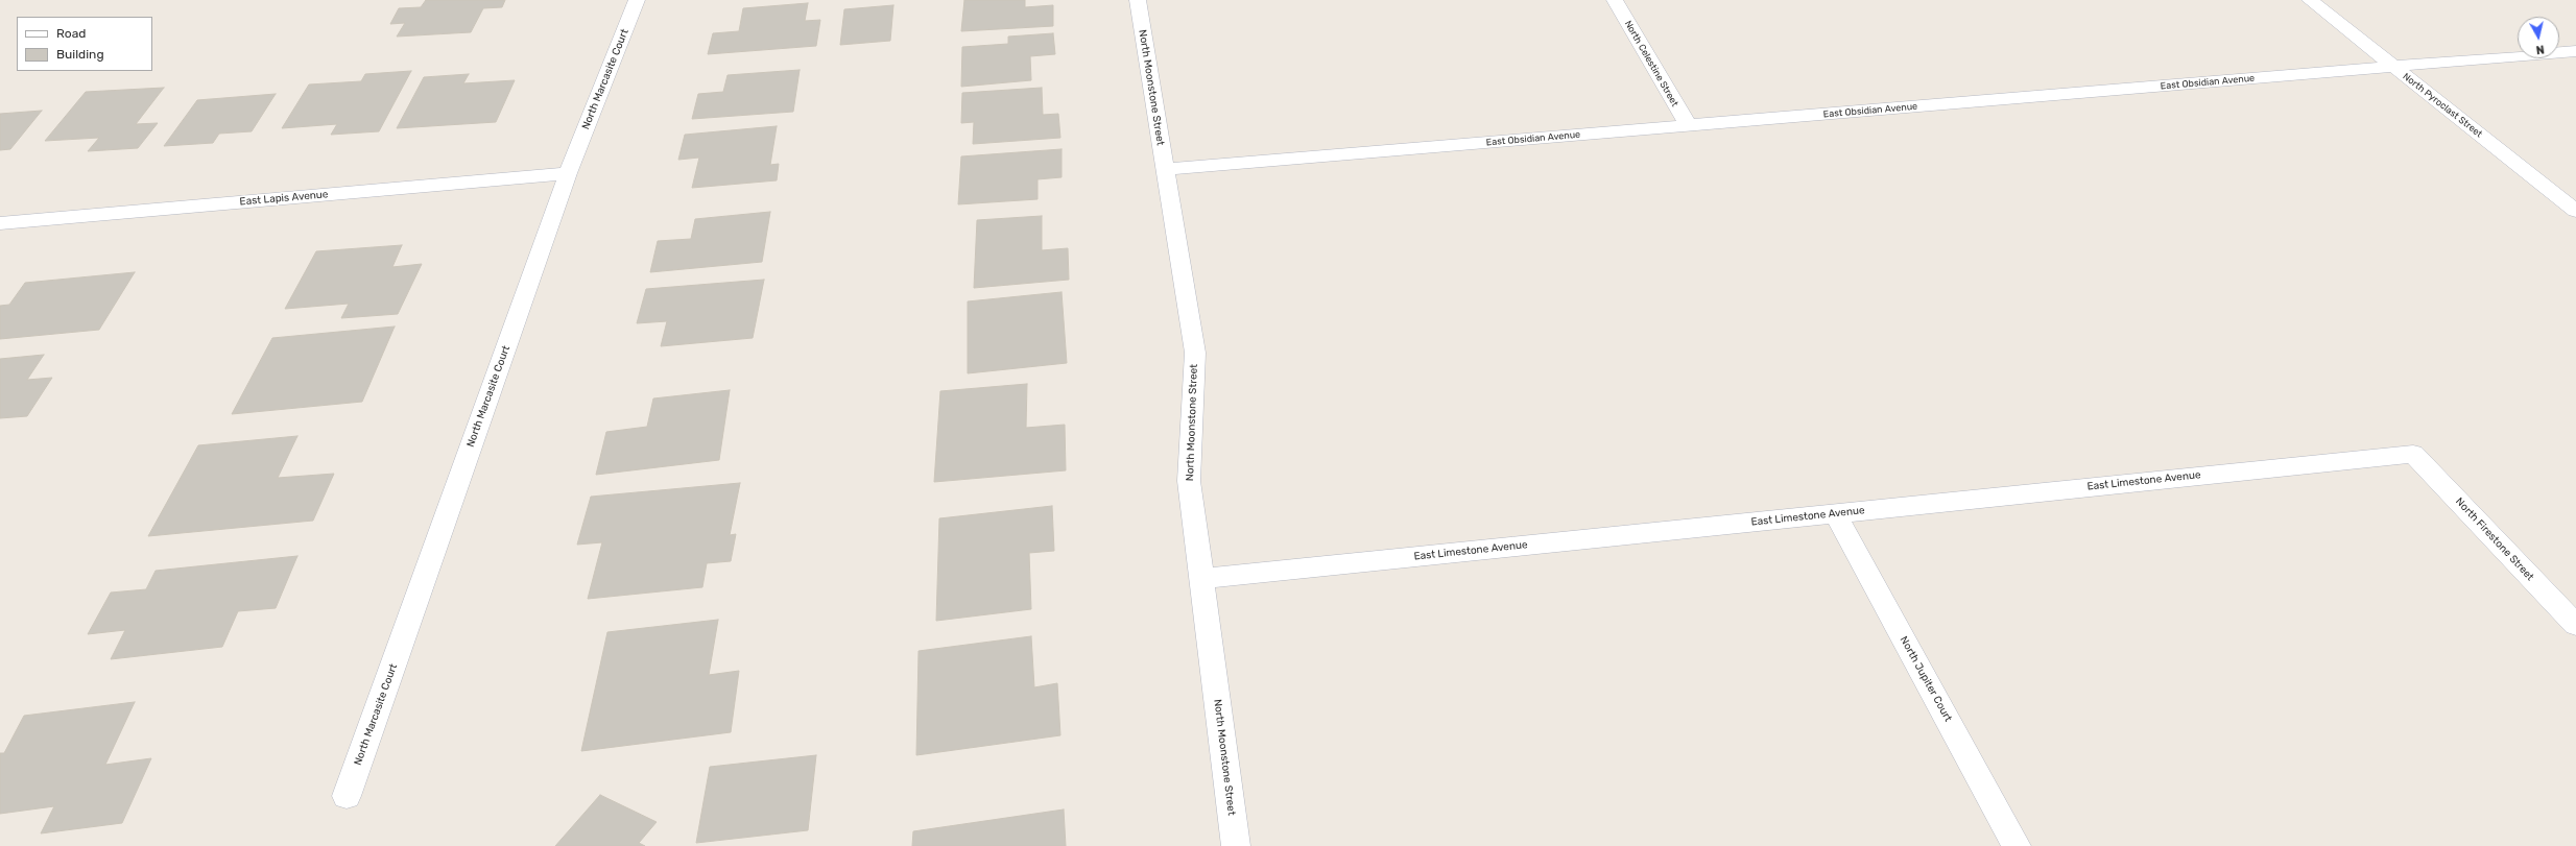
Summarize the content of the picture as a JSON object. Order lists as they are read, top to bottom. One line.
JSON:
{"streets":{"street":["North Celestine Street","North Marcasite Court","East Obsidian Avenue","North Moonstone Street","North Pyroclast Street","East Lapis Avenue","East Limestone Avenue","North Firestone Street","North Jupiter Court"]},"crossings":[["North Celestine Street","East Obsidian Avenue"],["North Marcasite Court","East Lapis Avenue"],["East Obsidian Avenue","North Moonstone Street"],["East Obsidian Avenue","North Pyroclast Street"],["North Moonstone Street","East Limestone Avenue"],["East Limestone Avenue","North Firestone Street"],["East Limestone Avenue","North Jupiter Court"]],"legend":["Road","Building"],"north":"bottom"}
